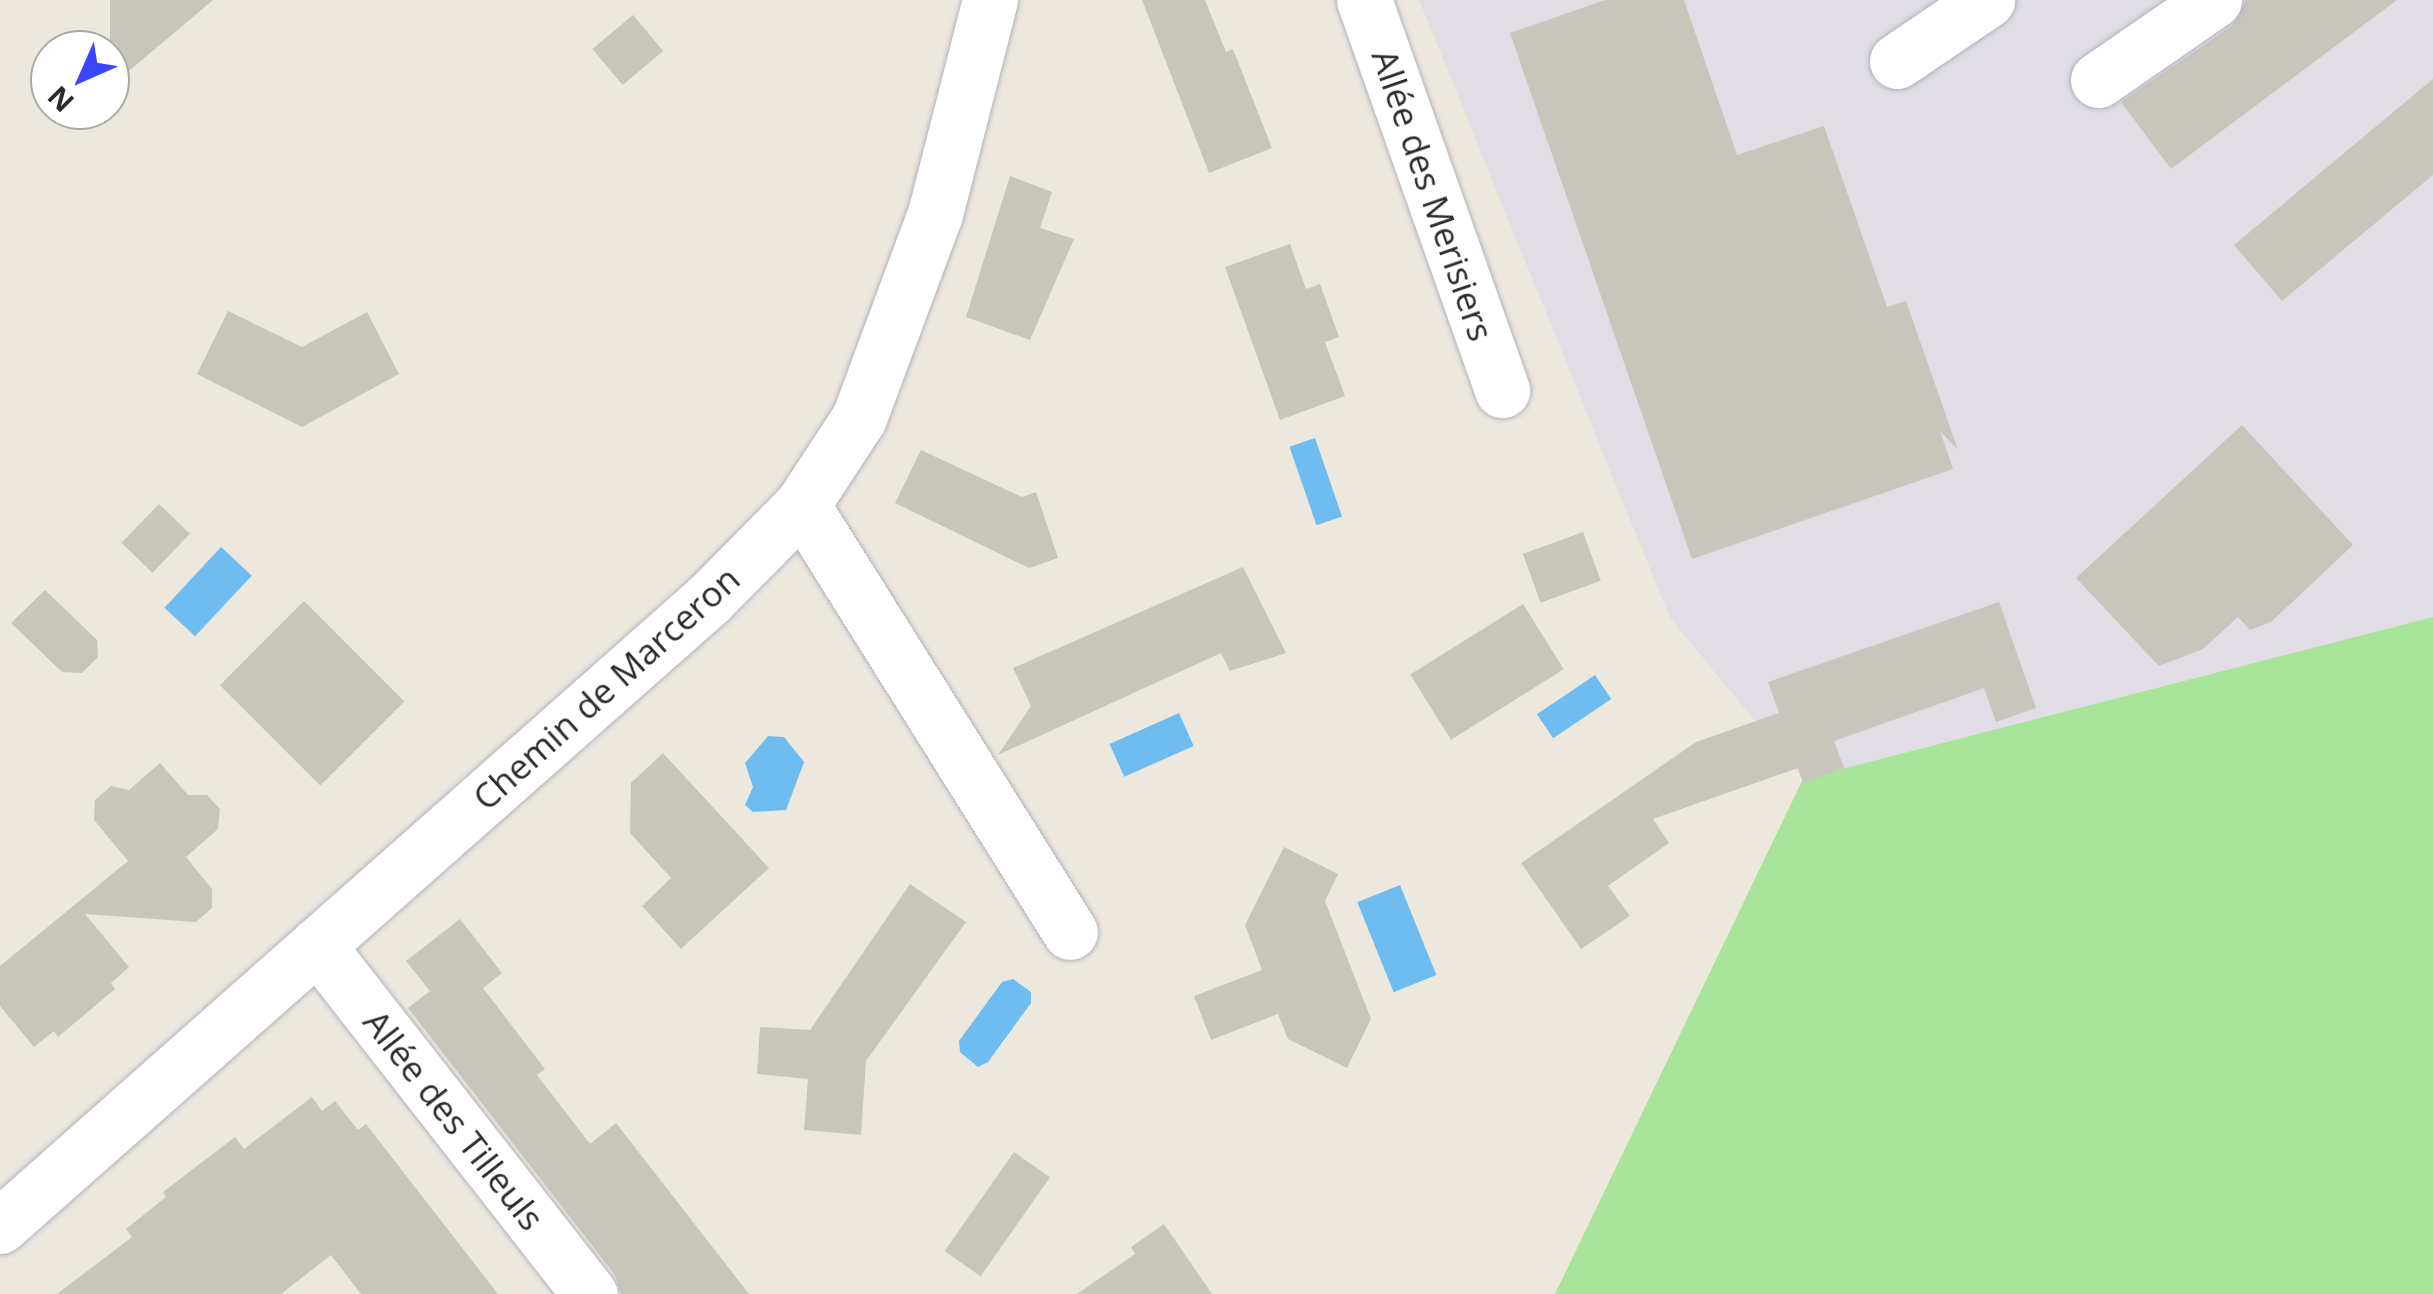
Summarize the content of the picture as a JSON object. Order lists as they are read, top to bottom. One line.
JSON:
{"streets":{"street":["Allée des Merisiers","Chemin de Marceron","Allée des Tilleuls"]},"crossings":[["Chemin de Marceron","Allée des Tilleuls"]],"north":"bottom left"}
